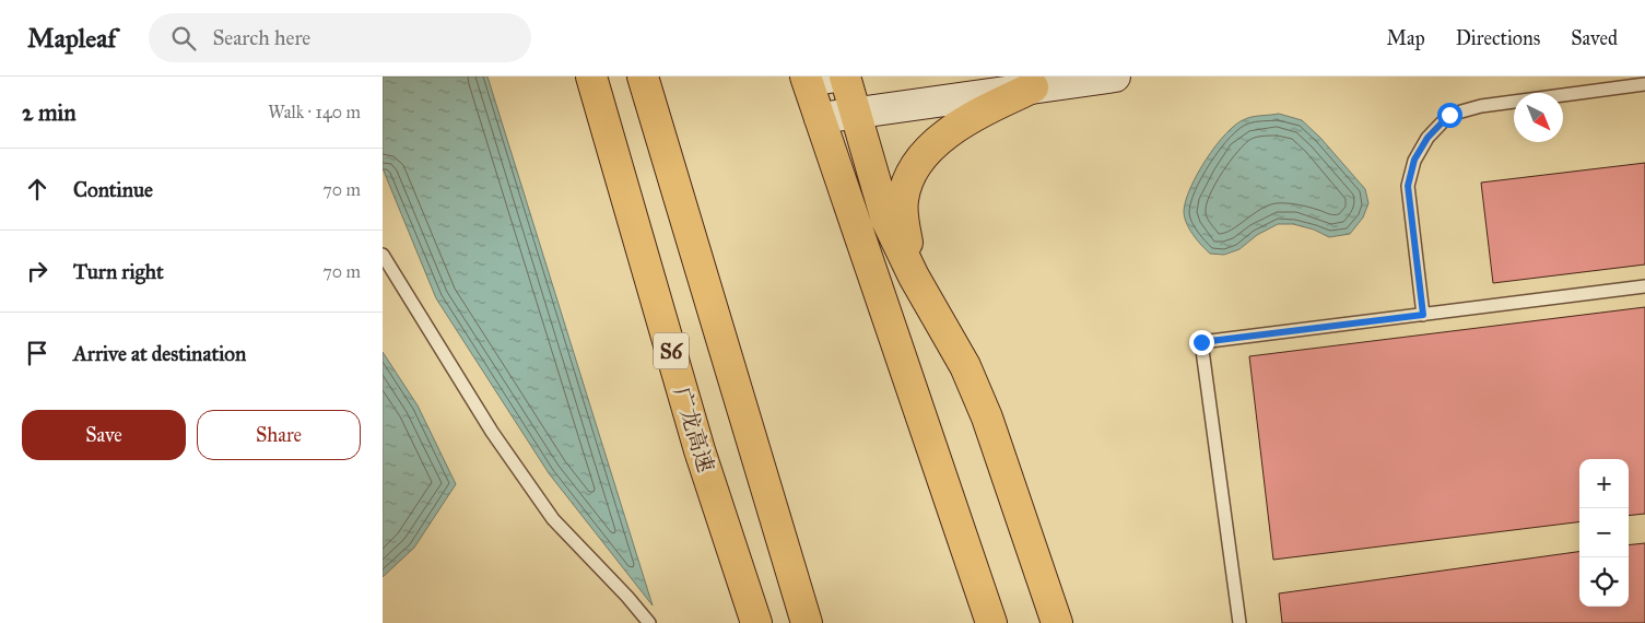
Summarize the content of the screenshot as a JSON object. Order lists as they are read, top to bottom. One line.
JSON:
{"streets":{"highway":["S6","广龙高速"]},"north":"bottom right","page":{"header":"Mapleaf","search":"Search here","nav":["Map","Directions","Saved"],"heading":["2 min","Walk · 140 m"],"list":[["Continue","70 m"],["Turn right","70 m"],"Arrive at destination"],"buttons":["Save","Share"],"map_buttons":["+","−"]}}
